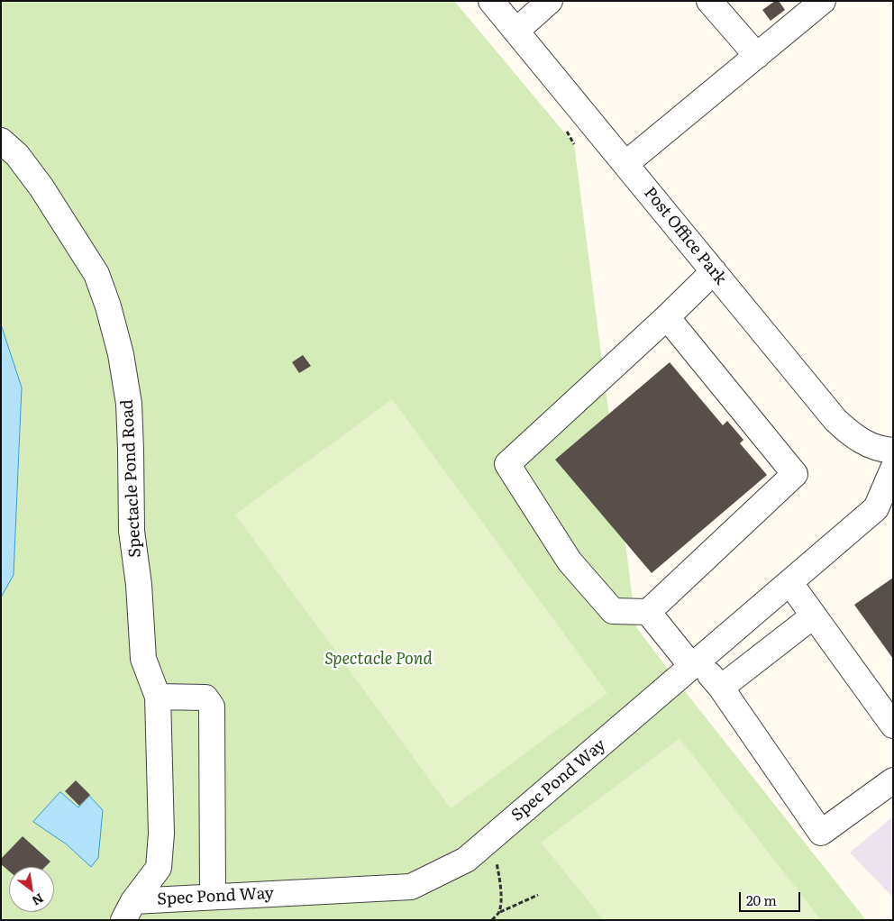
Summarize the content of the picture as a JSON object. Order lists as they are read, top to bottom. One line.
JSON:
{"streets":{"street":["Post Office Park","Spectacle Pond Road","Spec Pond Way"]},"crossings":[["Spectacle Pond Road","Spec Pond Way"]],"parks":["Spectacle Pond"],"scale_bar":"20 m","north":"bottom right"}
